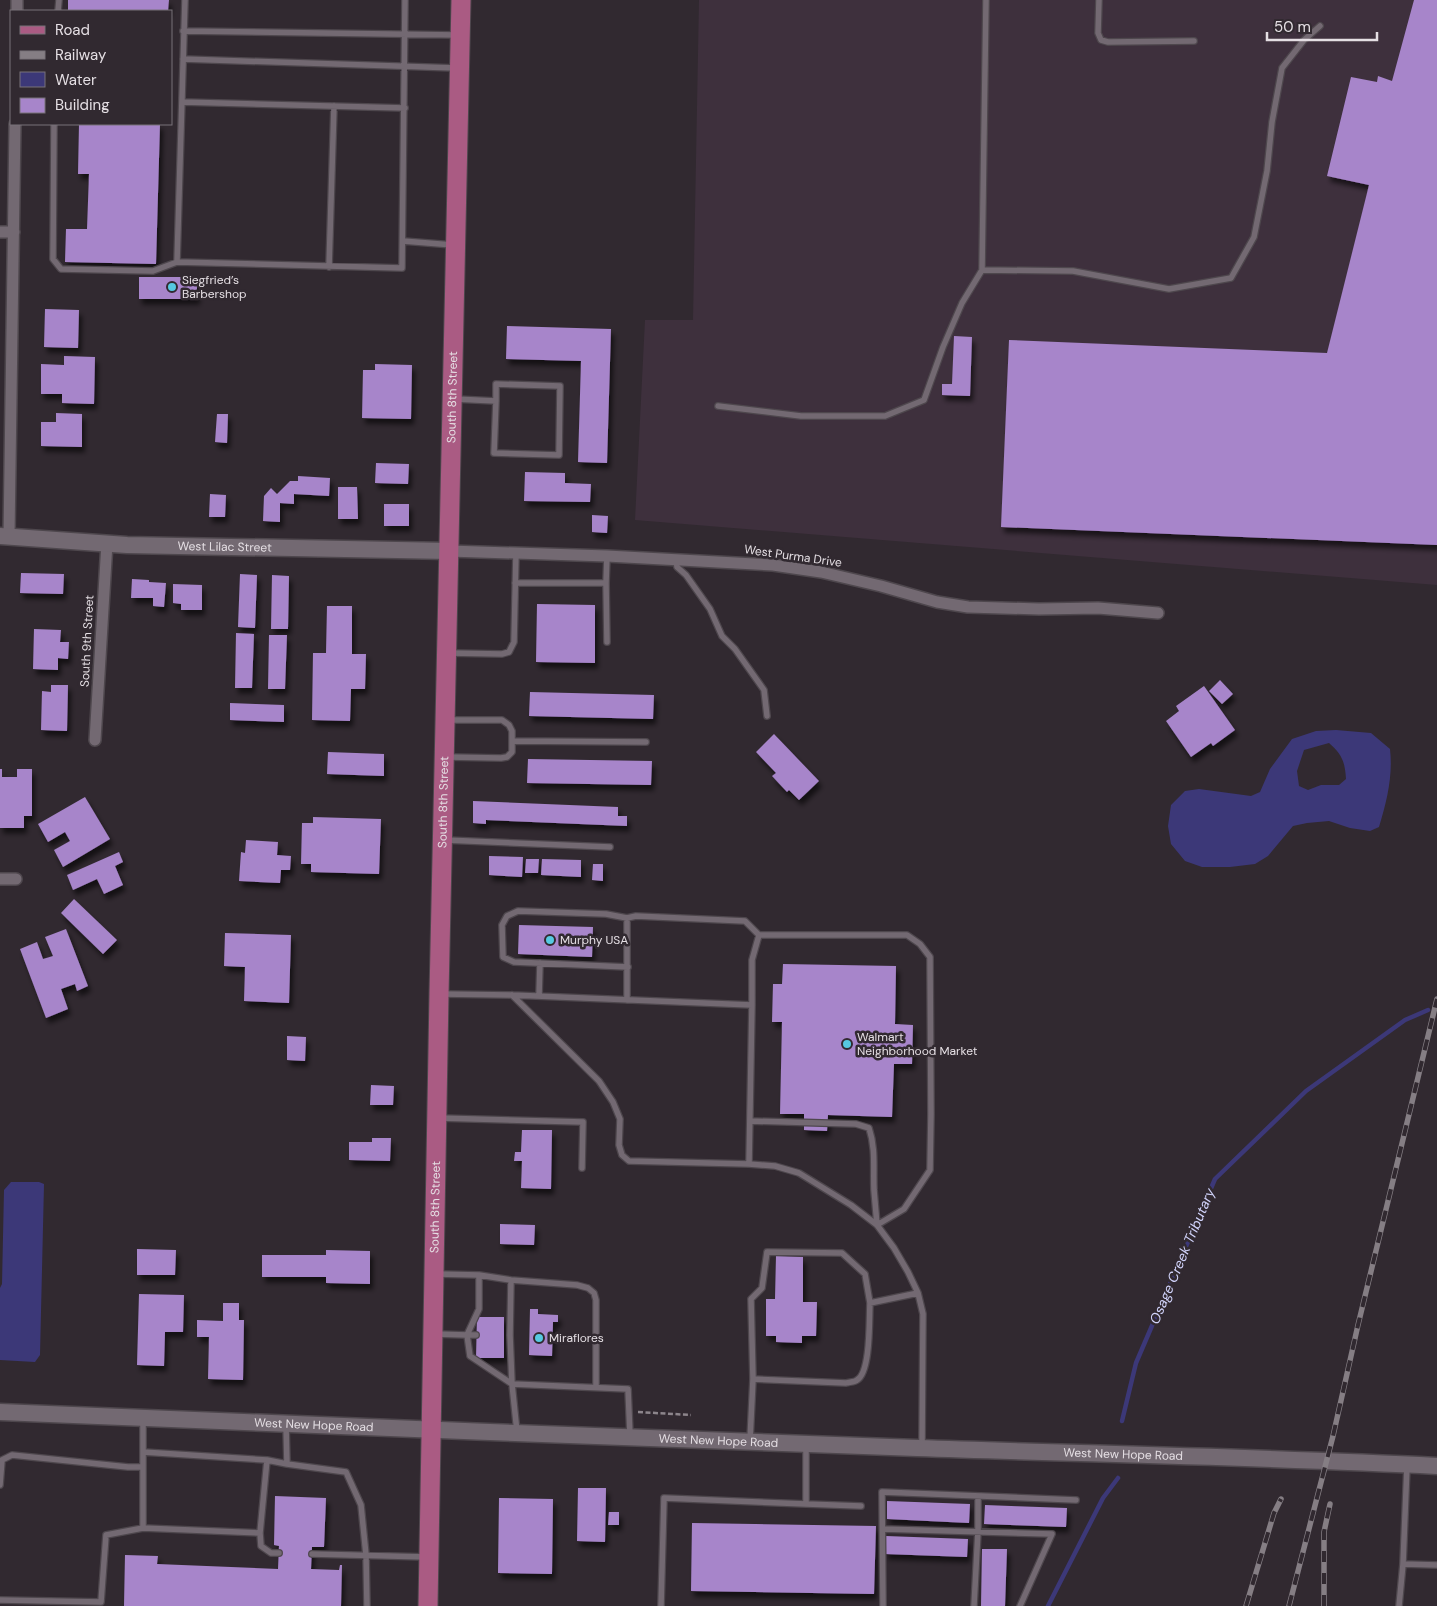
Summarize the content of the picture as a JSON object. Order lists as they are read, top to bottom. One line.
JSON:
{"streets":{"main road":["South 8th Street","West Lilac Street","West New Hope Road"],"street":["West Purma Drive","South 9th Street"]},"crossings":[["South 8th Street","West Lilac Street"],["South 8th Street","West Purma Drive"],["South 8th Street","West New Hope Road"],["West Lilac Street","West Purma Drive"],["West Lilac Street","South 9th Street"]],"water":["Osage Creek Tributary"],"places":["Siegfried’s Barbershop","Murphy USA","Walmart Neighborhood Market","Miraflores"],"legend":["Road","Railway","Water","Building"],"scale_bar":"50 m"}
